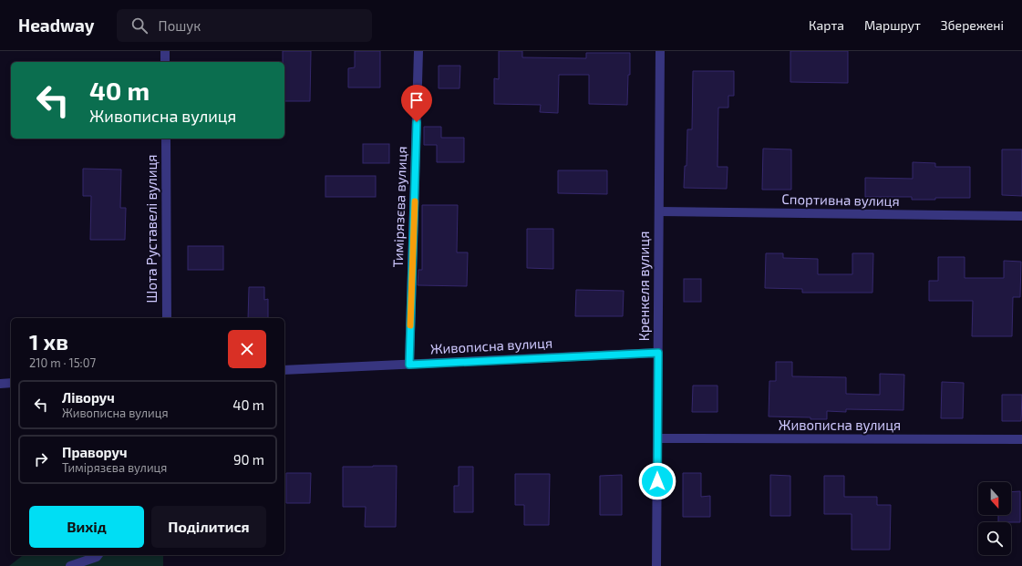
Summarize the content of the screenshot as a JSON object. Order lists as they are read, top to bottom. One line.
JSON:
{"streets":{"street":["Спортивна вулиця","Тимірязєва вулиця","Шота Руставелі вулиця","Кренкеля вулиця","Живописна вулиця"]},"crossings":[["Спортивна вулиця","Кренкеля вулиця"],["Тимірязєва вулиця","Живописна вулиця"],["Кренкеля вулиця","Живописна вулиця"]],"north":"bottom","page":{"header":"Headway","search":"Пошук","nav":["Карта","Маршрут","Збережені"],"turn":["40 m","Живописна вулиця"],"heading":["1 хв","210 m · 15:07"],"list":[{"name":"Ліворуч","note":"Живописна вулиця","value":"40 m"},{"name":"Праворуч","note":"Тимірязєва вулиця","value":"90 m"}],"buttons":["Вихід","Поділитися"]}}
